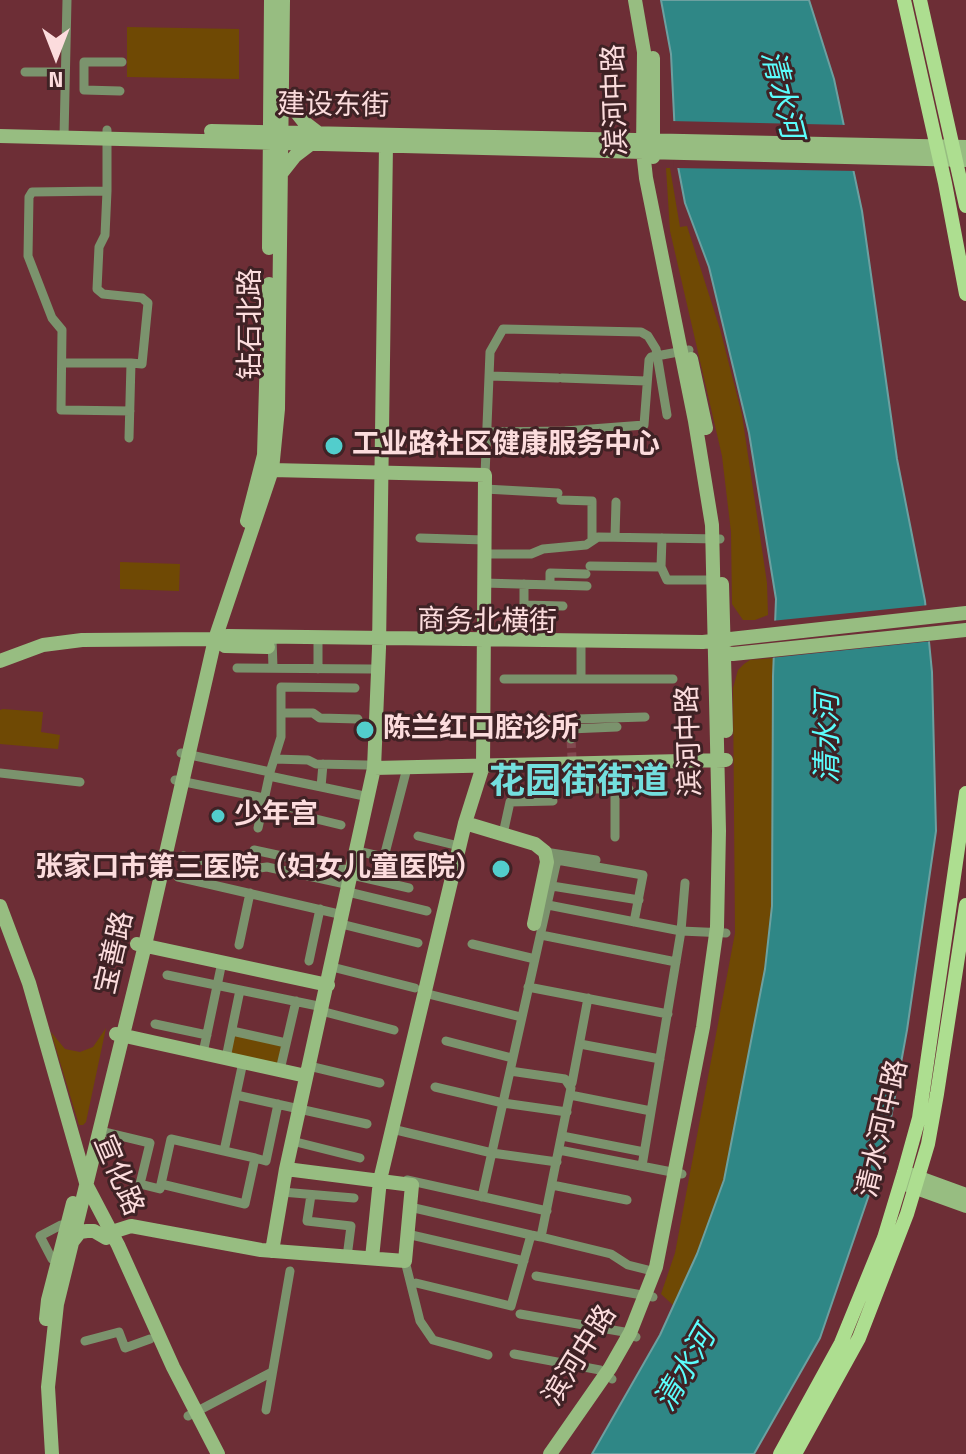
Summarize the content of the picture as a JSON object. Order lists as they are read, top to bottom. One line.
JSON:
{"streets":{"main road":["滨河中路","建设东街","钻石北路","商务北横街","宝善路","清水河中路","宣化路"]},"crossings":[["滨河中路","建设东街"],["滨河中路","商务北横街"],["建设东街","钻石北路"],["钻石北路","商务北横街"],["钻石北路","宝善路"],["商务北横街","宝善路"],["宝善路","宣化路"]],"districts":["花园街街道"],"water":["清水河"],"places":["工业路社区健康服务中心","陈兰红口腔诊所","少年宫","张家口市第三医院（妇女儿童医院）"],"north":"bottom"}
